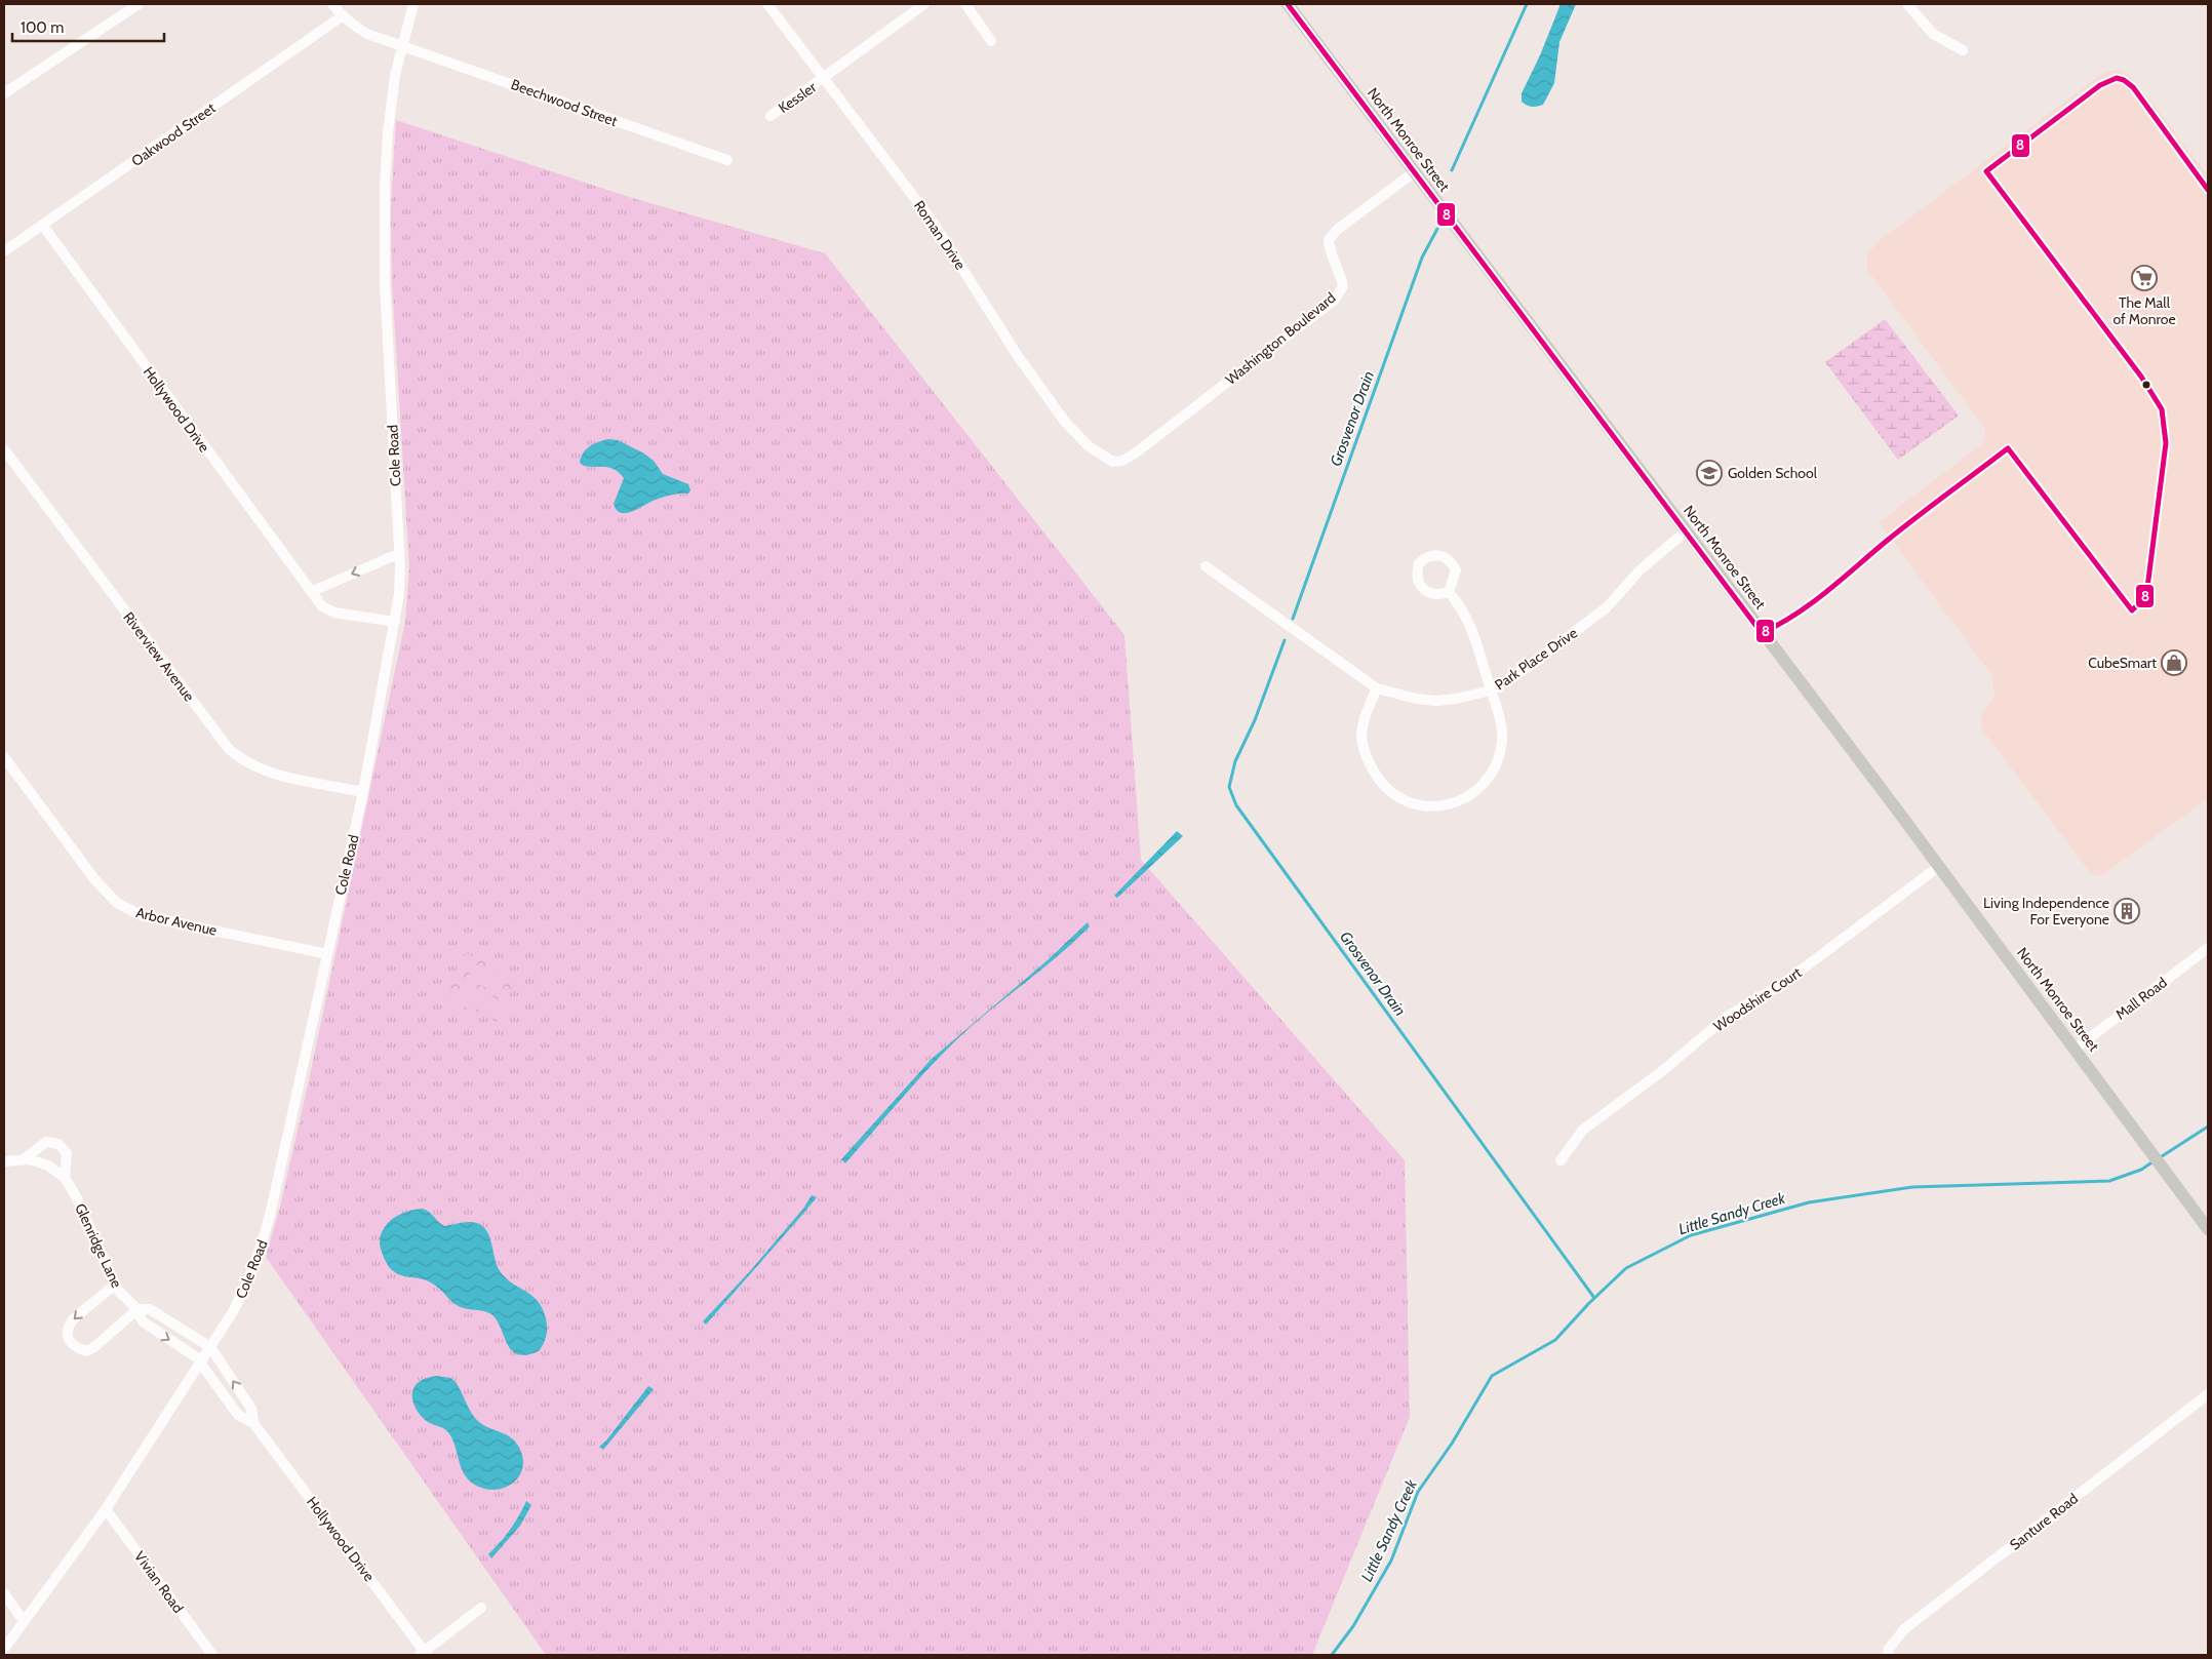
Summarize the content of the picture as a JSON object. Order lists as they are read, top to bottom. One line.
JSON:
{"streets":{"main road":["North Monroe Street"],"street":["Kessler","Beechwood Street","Oakwood Street","Roman Drive","Washington Boulevard","Hollywood Drive","Cole Road","Riverview Avenue","Park Place Drive","Arbor Avenue","Mall Road","Woodshire Court","Glenridge Lane","Santure Road","Vivian Road"]},"crossings":[["Kessler","Roman Drive"],["Beechwood Street","Oakwood Street"],["Beechwood Street","Cole Road"],["Oakwood Street","Hollywood Drive"],["North Monroe Street","Washington Boulevard"],["North Monroe Street","Park Place Drive"],["North Monroe Street","Mall Road"],["North Monroe Street","Woodshire Court"],["Roman Drive","Washington Boulevard"],["Hollywood Drive","Cole Road"],["Hollywood Drive","Glenridge Lane"],["Cole Road","Riverview Avenue"],["Cole Road","Arbor Avenue"],["Cole Road","Glenridge Lane"],["Cole Road","Vivian Road"]],"water":["Grosvenor Drain","Little Sandy Creek"],"places":{"supermarket":["The Mall of Monroe"],"school or university":["Golden School"],"shop":["CubeSmart"],"building":["Living Independence For Everyone"]},"lines":["transit line 8"],"scale_bar":"100 m"}
